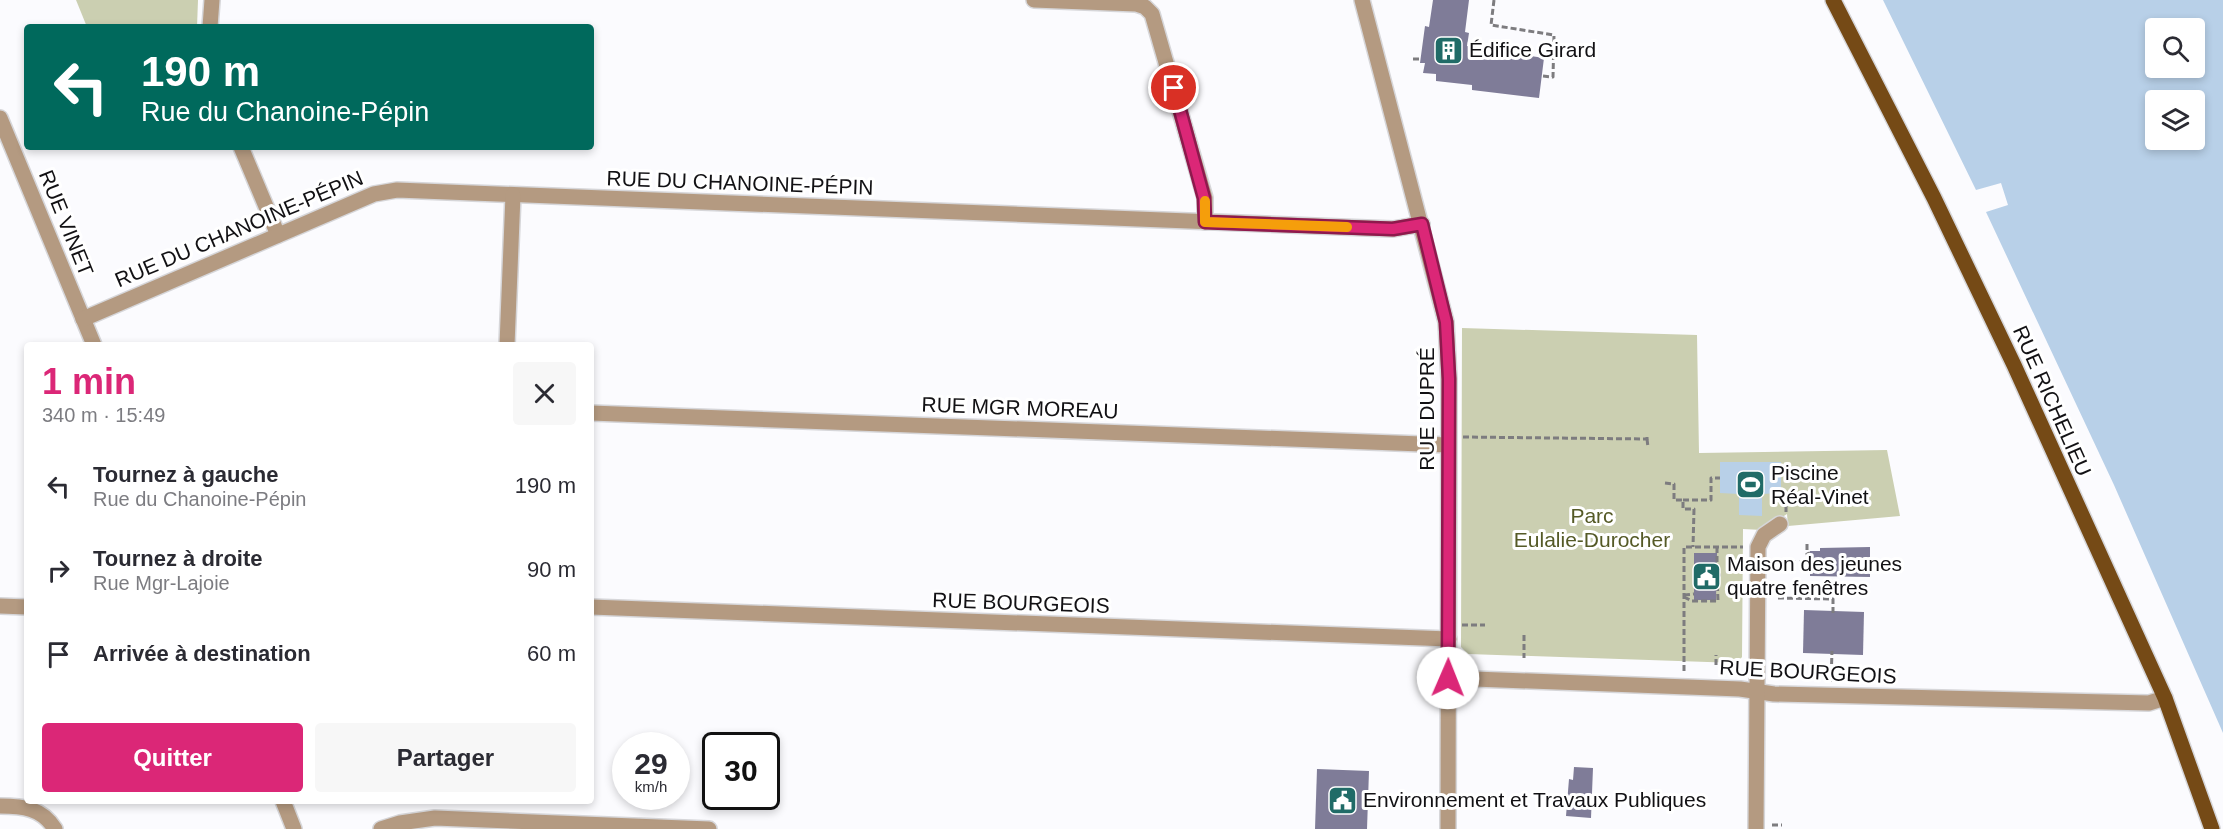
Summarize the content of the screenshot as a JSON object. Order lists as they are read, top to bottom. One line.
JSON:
{"streets":{"main road":["RUE RICHELIEU"],"street":["RUE DU CHANOINE-PÉPIN","RUE VINET","RUE MGR MOREAU","RUE DUPRÉ","RUE BOURGEOIS"]},"crossings":[["RUE DU CHANOINE-PÉPIN","RUE VINET"],["RUE DU CHANOINE-PÉPIN","RUE DUPRÉ"],["RUE RICHELIEU","RUE BOURGEOIS"],["RUE MGR MOREAU","RUE DUPRÉ"],["RUE DUPRÉ","RUE BOURGEOIS"]],"parks":["Parc Eulalie-Durocher"],"places":{"building":["Édifice Girard"],"sports":["Piscine Réal-Vinet"],"public building":["Maison des jeunes quatre fenêtres","Environnement et Travaux Publiques"]},"page":{"turn":["190 m","Rue du Chanoine-Pépin"],"heading":["1 min","340 m · 15:49"],"list":[{"name":"Tournez à gauche","note":"Rue du Chanoine-Pépin","value":"190 m"},{"name":"Tournez à droite","note":"Rue Mgr-Lajoie","value":"90 m"},{"name":"Arrivée à destination","value":"60 m"}],"buttons":["Quitter","Partager"],"speed":"29 km/h","limit":"30"}}
